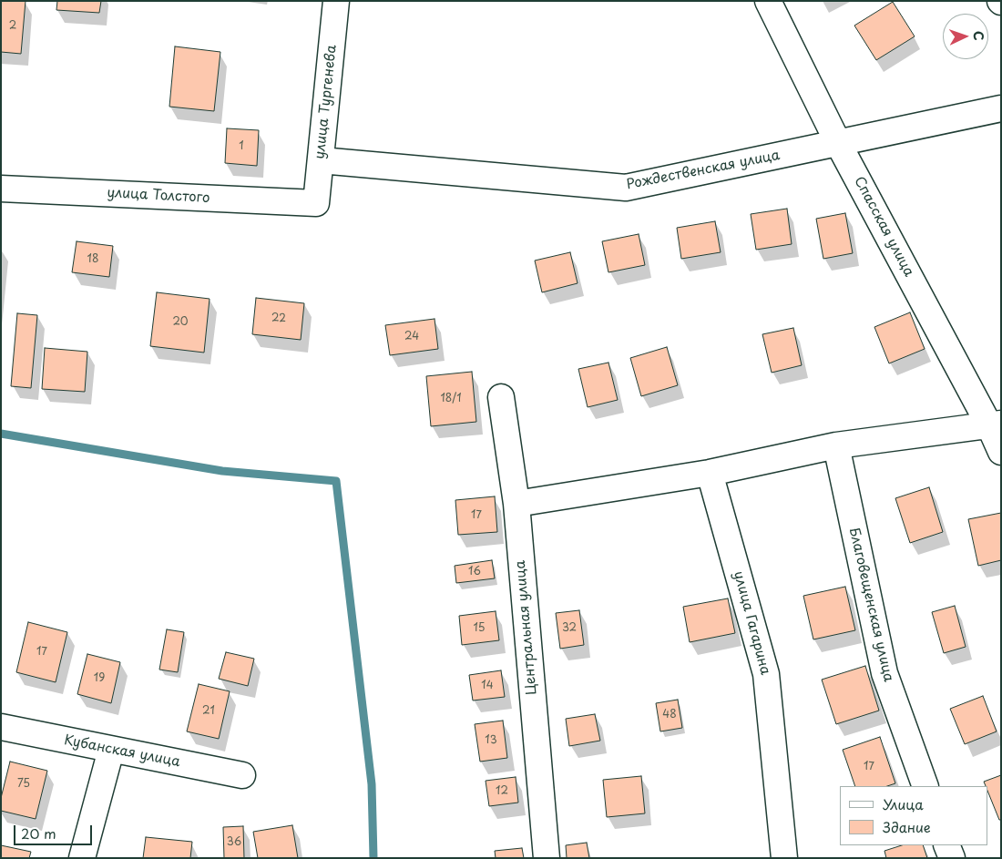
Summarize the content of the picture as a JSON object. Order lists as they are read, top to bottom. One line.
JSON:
{"streets":{"street":["улица Тургенева","Рождественская улица","улица Толстого","Спасская улица","Благовещенская улица","улица Гагарина","Центральная улица","Кубанская улица"]},"crossings":[["улица Тургенева","Рождественская улица"],["улица Тургенева","улица Толстого"],["Рождественская улица","Спасская улица"]],"house_numbers":["2","1","18","22","20","24","18/1","17","16","15","32","17","19","14","21","48","13","17","75","12","36"],"legend":["Улица","Здание"],"scale_bar":"20 m","north":"right"}
